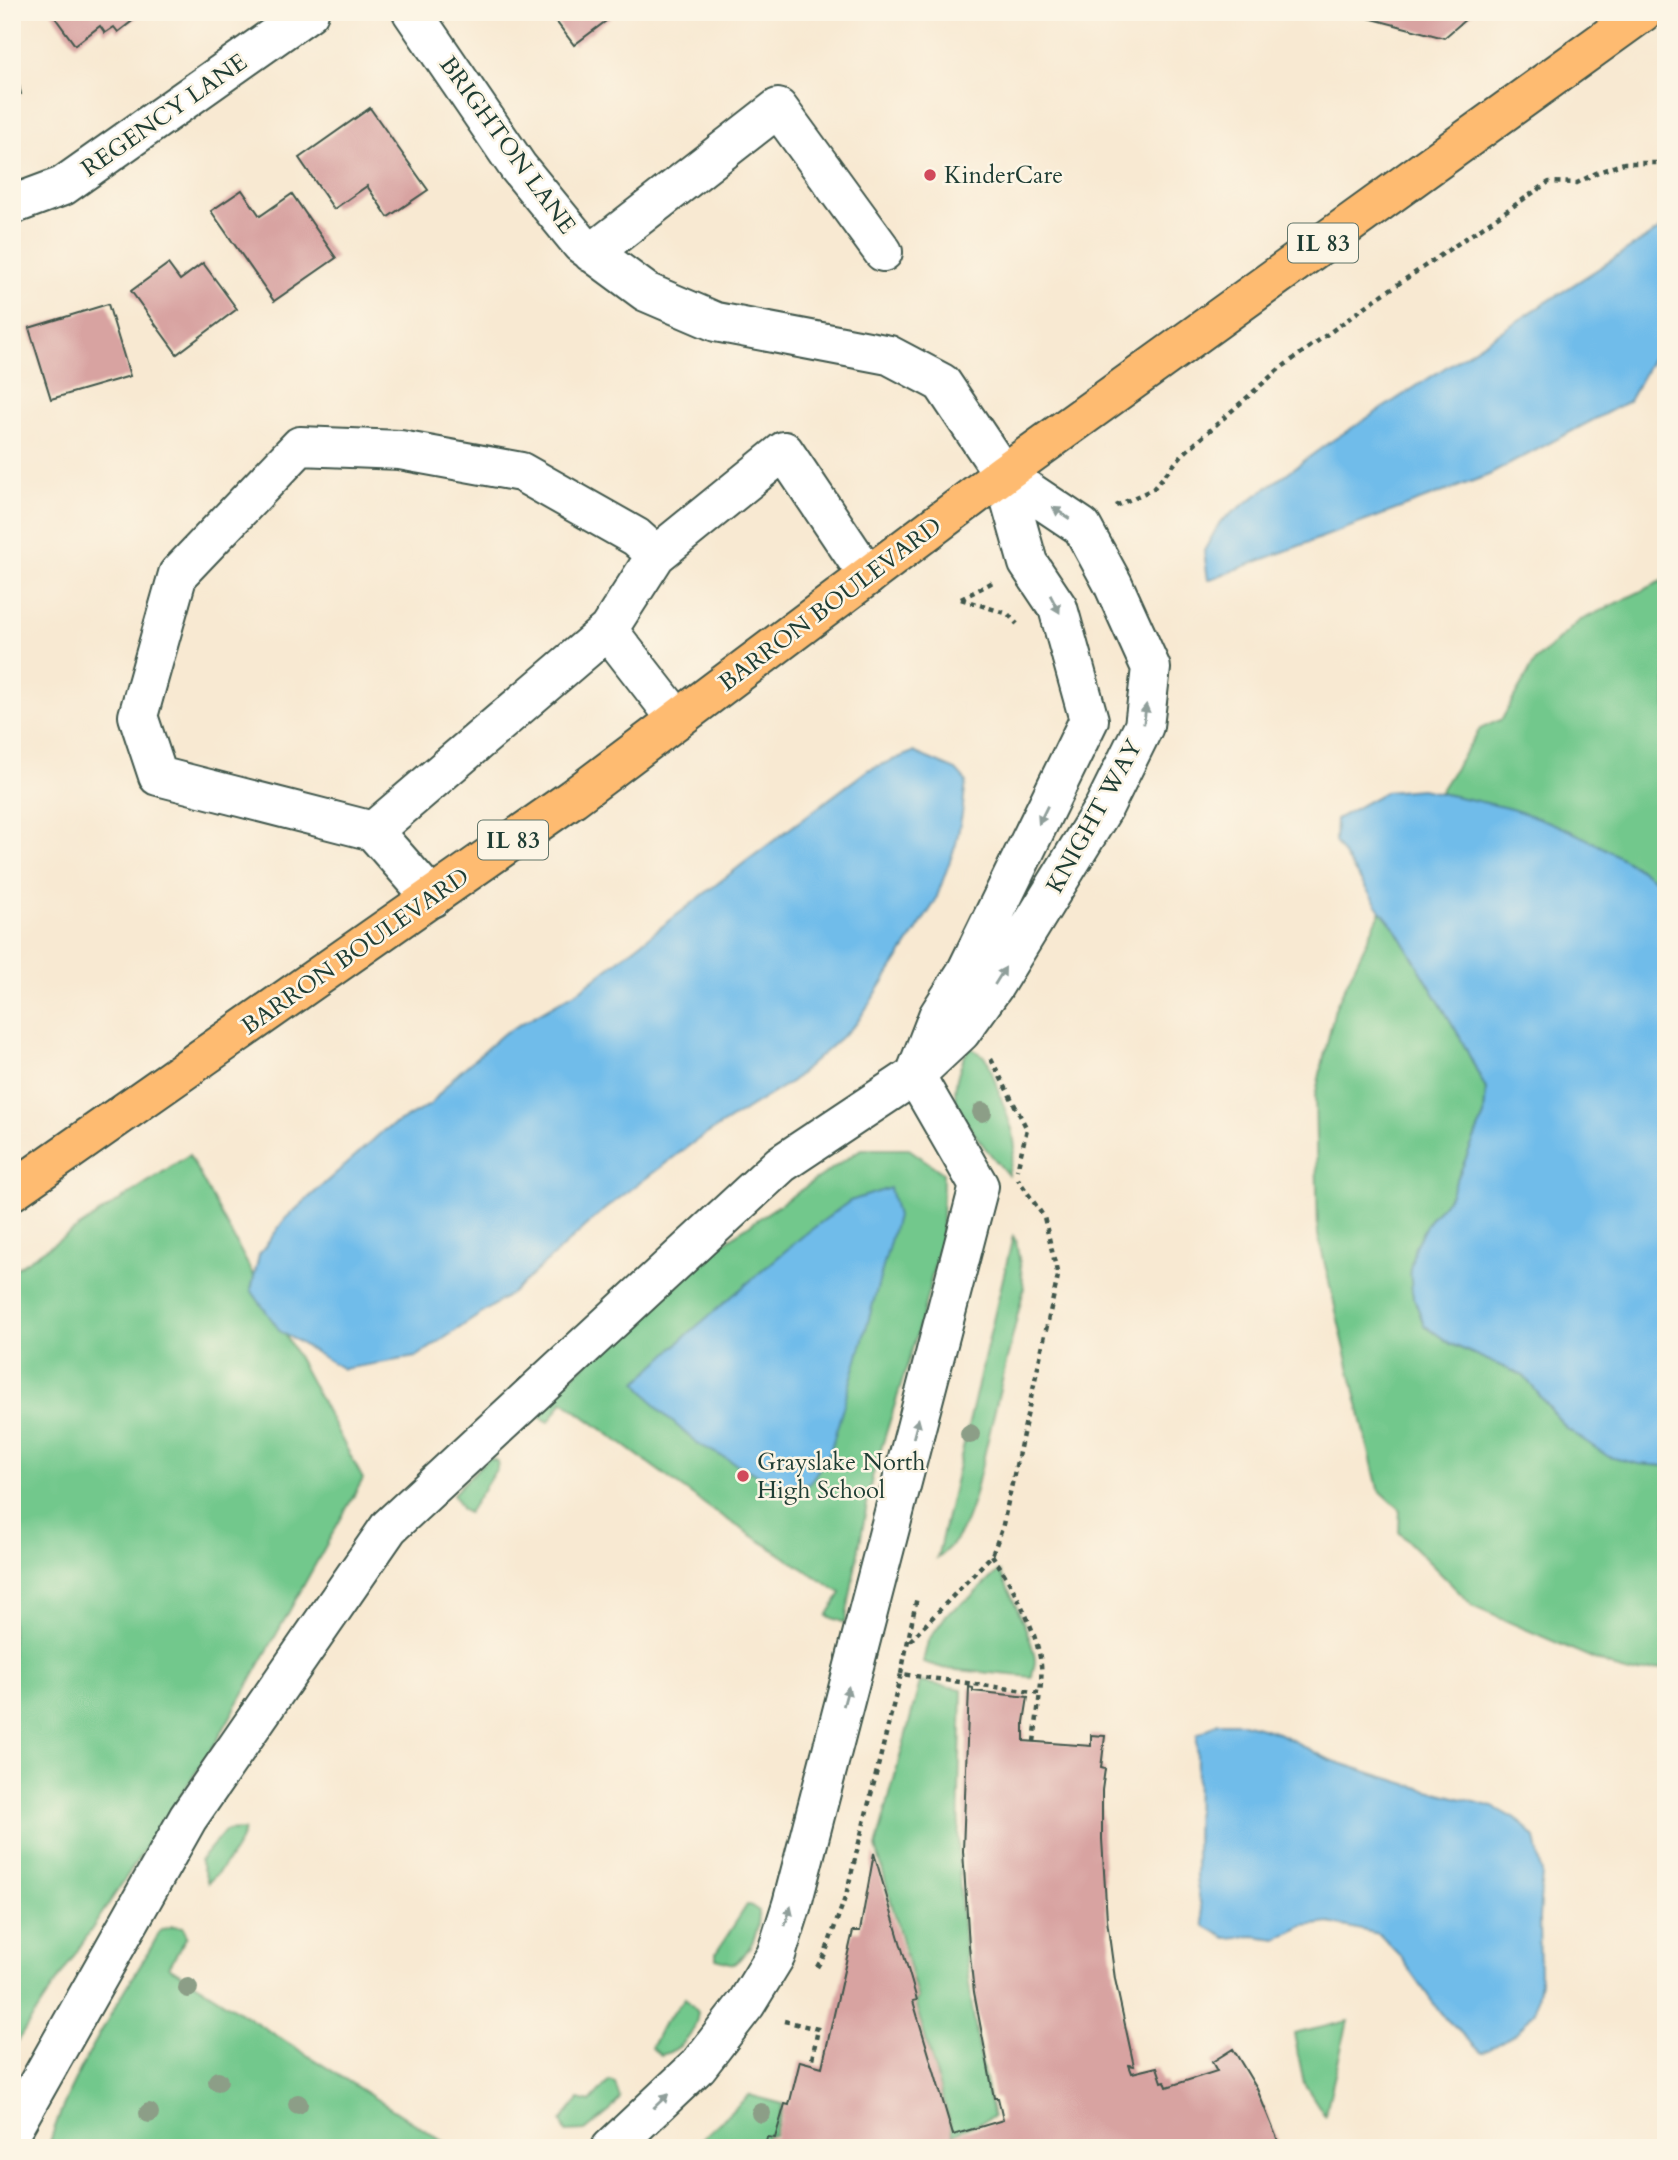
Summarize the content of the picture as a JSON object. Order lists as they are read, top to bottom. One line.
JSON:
{"streets":{"main road":["IL 83","BARRON BOULEVARD"],"street":["REGENCY LANE","BRIGHTON LANE","KNIGHT WAY"]},"crossings":[["BRIGHTON LANE","BARRON BOULEVARD"],["BRIGHTON LANE","KNIGHT WAY"],["BARRON BOULEVARD","KNIGHT WAY"]],"places":["KinderCare","Grayslake North High School"]}
